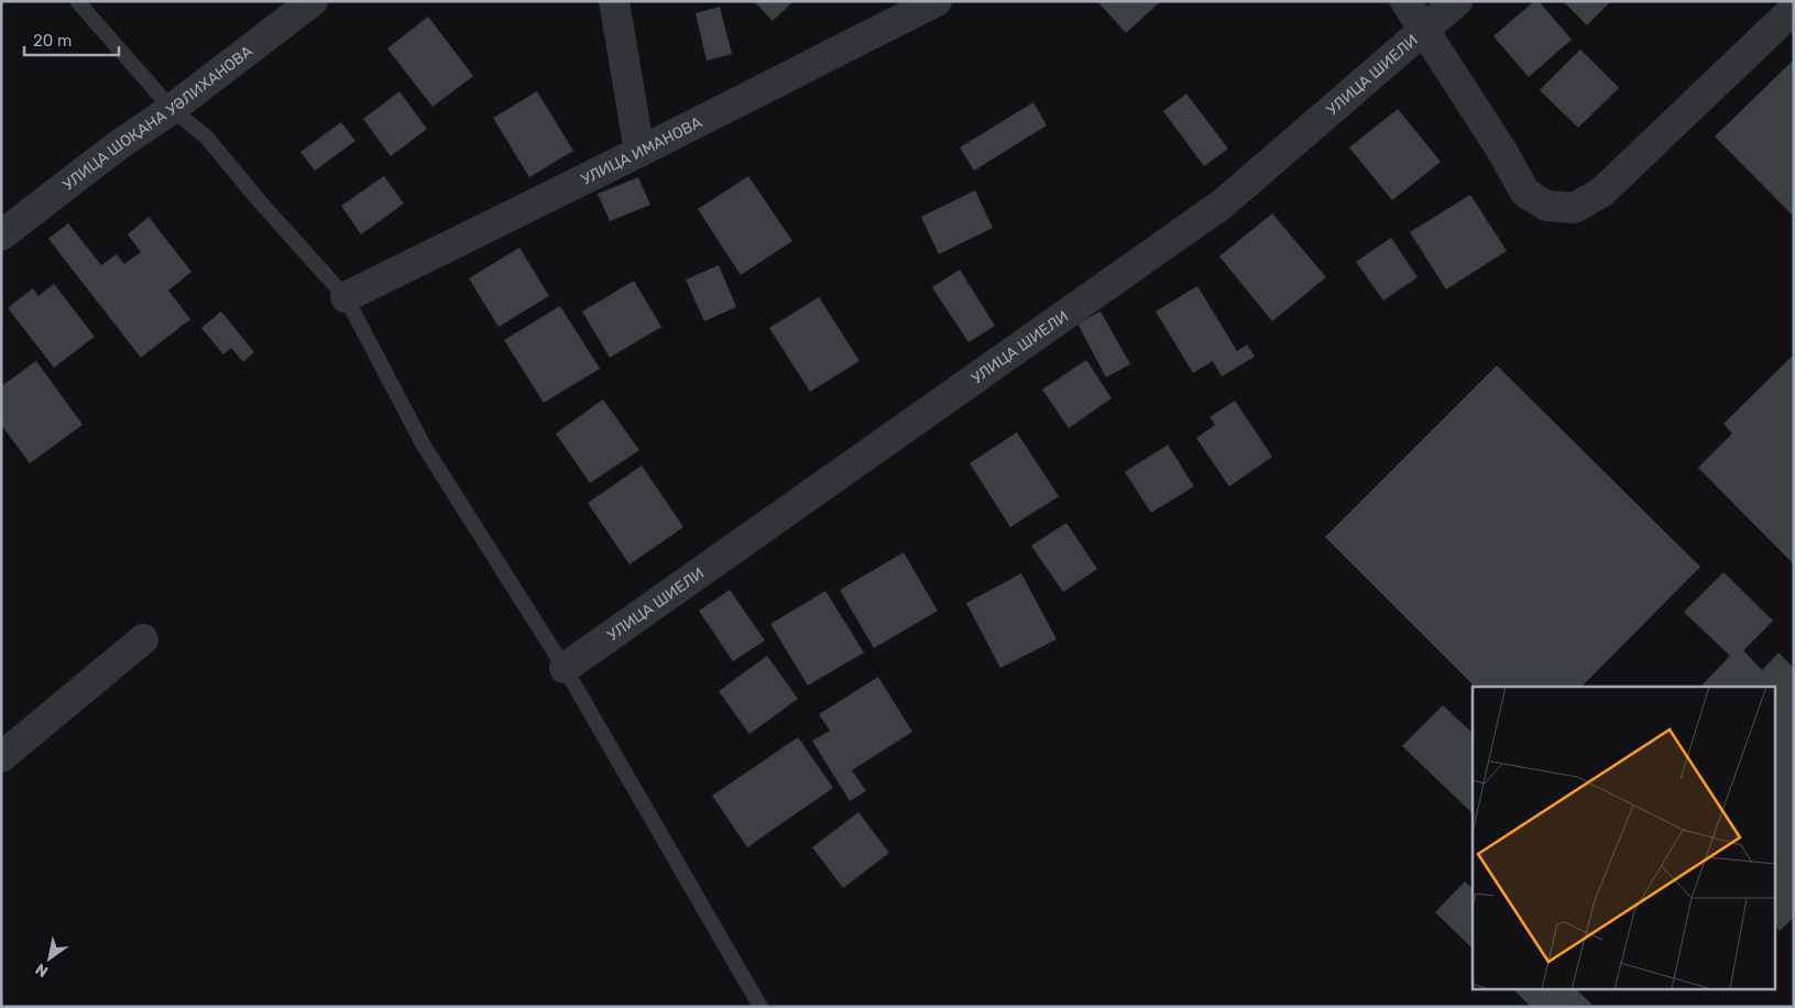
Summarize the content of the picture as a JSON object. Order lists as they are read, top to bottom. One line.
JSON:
{"streets":{"street":["УЛИЦА ШИЕЛИ","УЛИЦА ШОҚАНА УӘЛИХАНОВА","УЛИЦА ИМАНОВА"]},"scale_bar":"20 m","north":"bottom left"}
